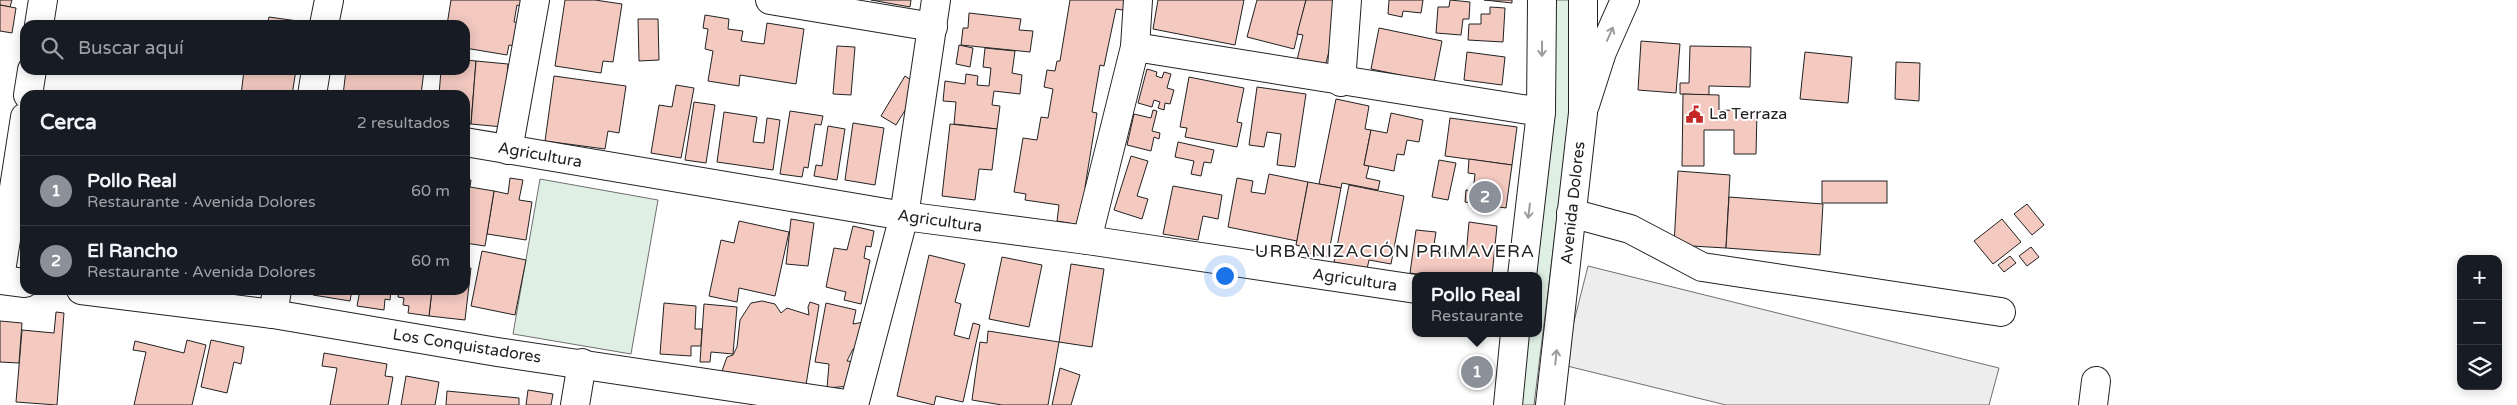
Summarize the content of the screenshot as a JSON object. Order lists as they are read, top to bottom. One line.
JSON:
{"streets":{"street":["Agricultura","Avenida Dolores","Los Conquistadores"]},"districts":["URBANIZACIÓN PRIMAVERA"],"places":{"public building":["La Terraza"]},"page":{"search":"Buscar aquí","heading":["Cerca","2 resultados"],"list":[{"mark":"1","name":"Pollo Real","note":"Restaurante · Avenida Dolores","value":"60 m"},{"mark":"2","name":"El Rancho","note":"Restaurante · Avenida Dolores","value":"60 m"}],"pins":["2","1"],"map_buttons":["+","−"],"popup":["Pollo Real","Restaurante"]}}
